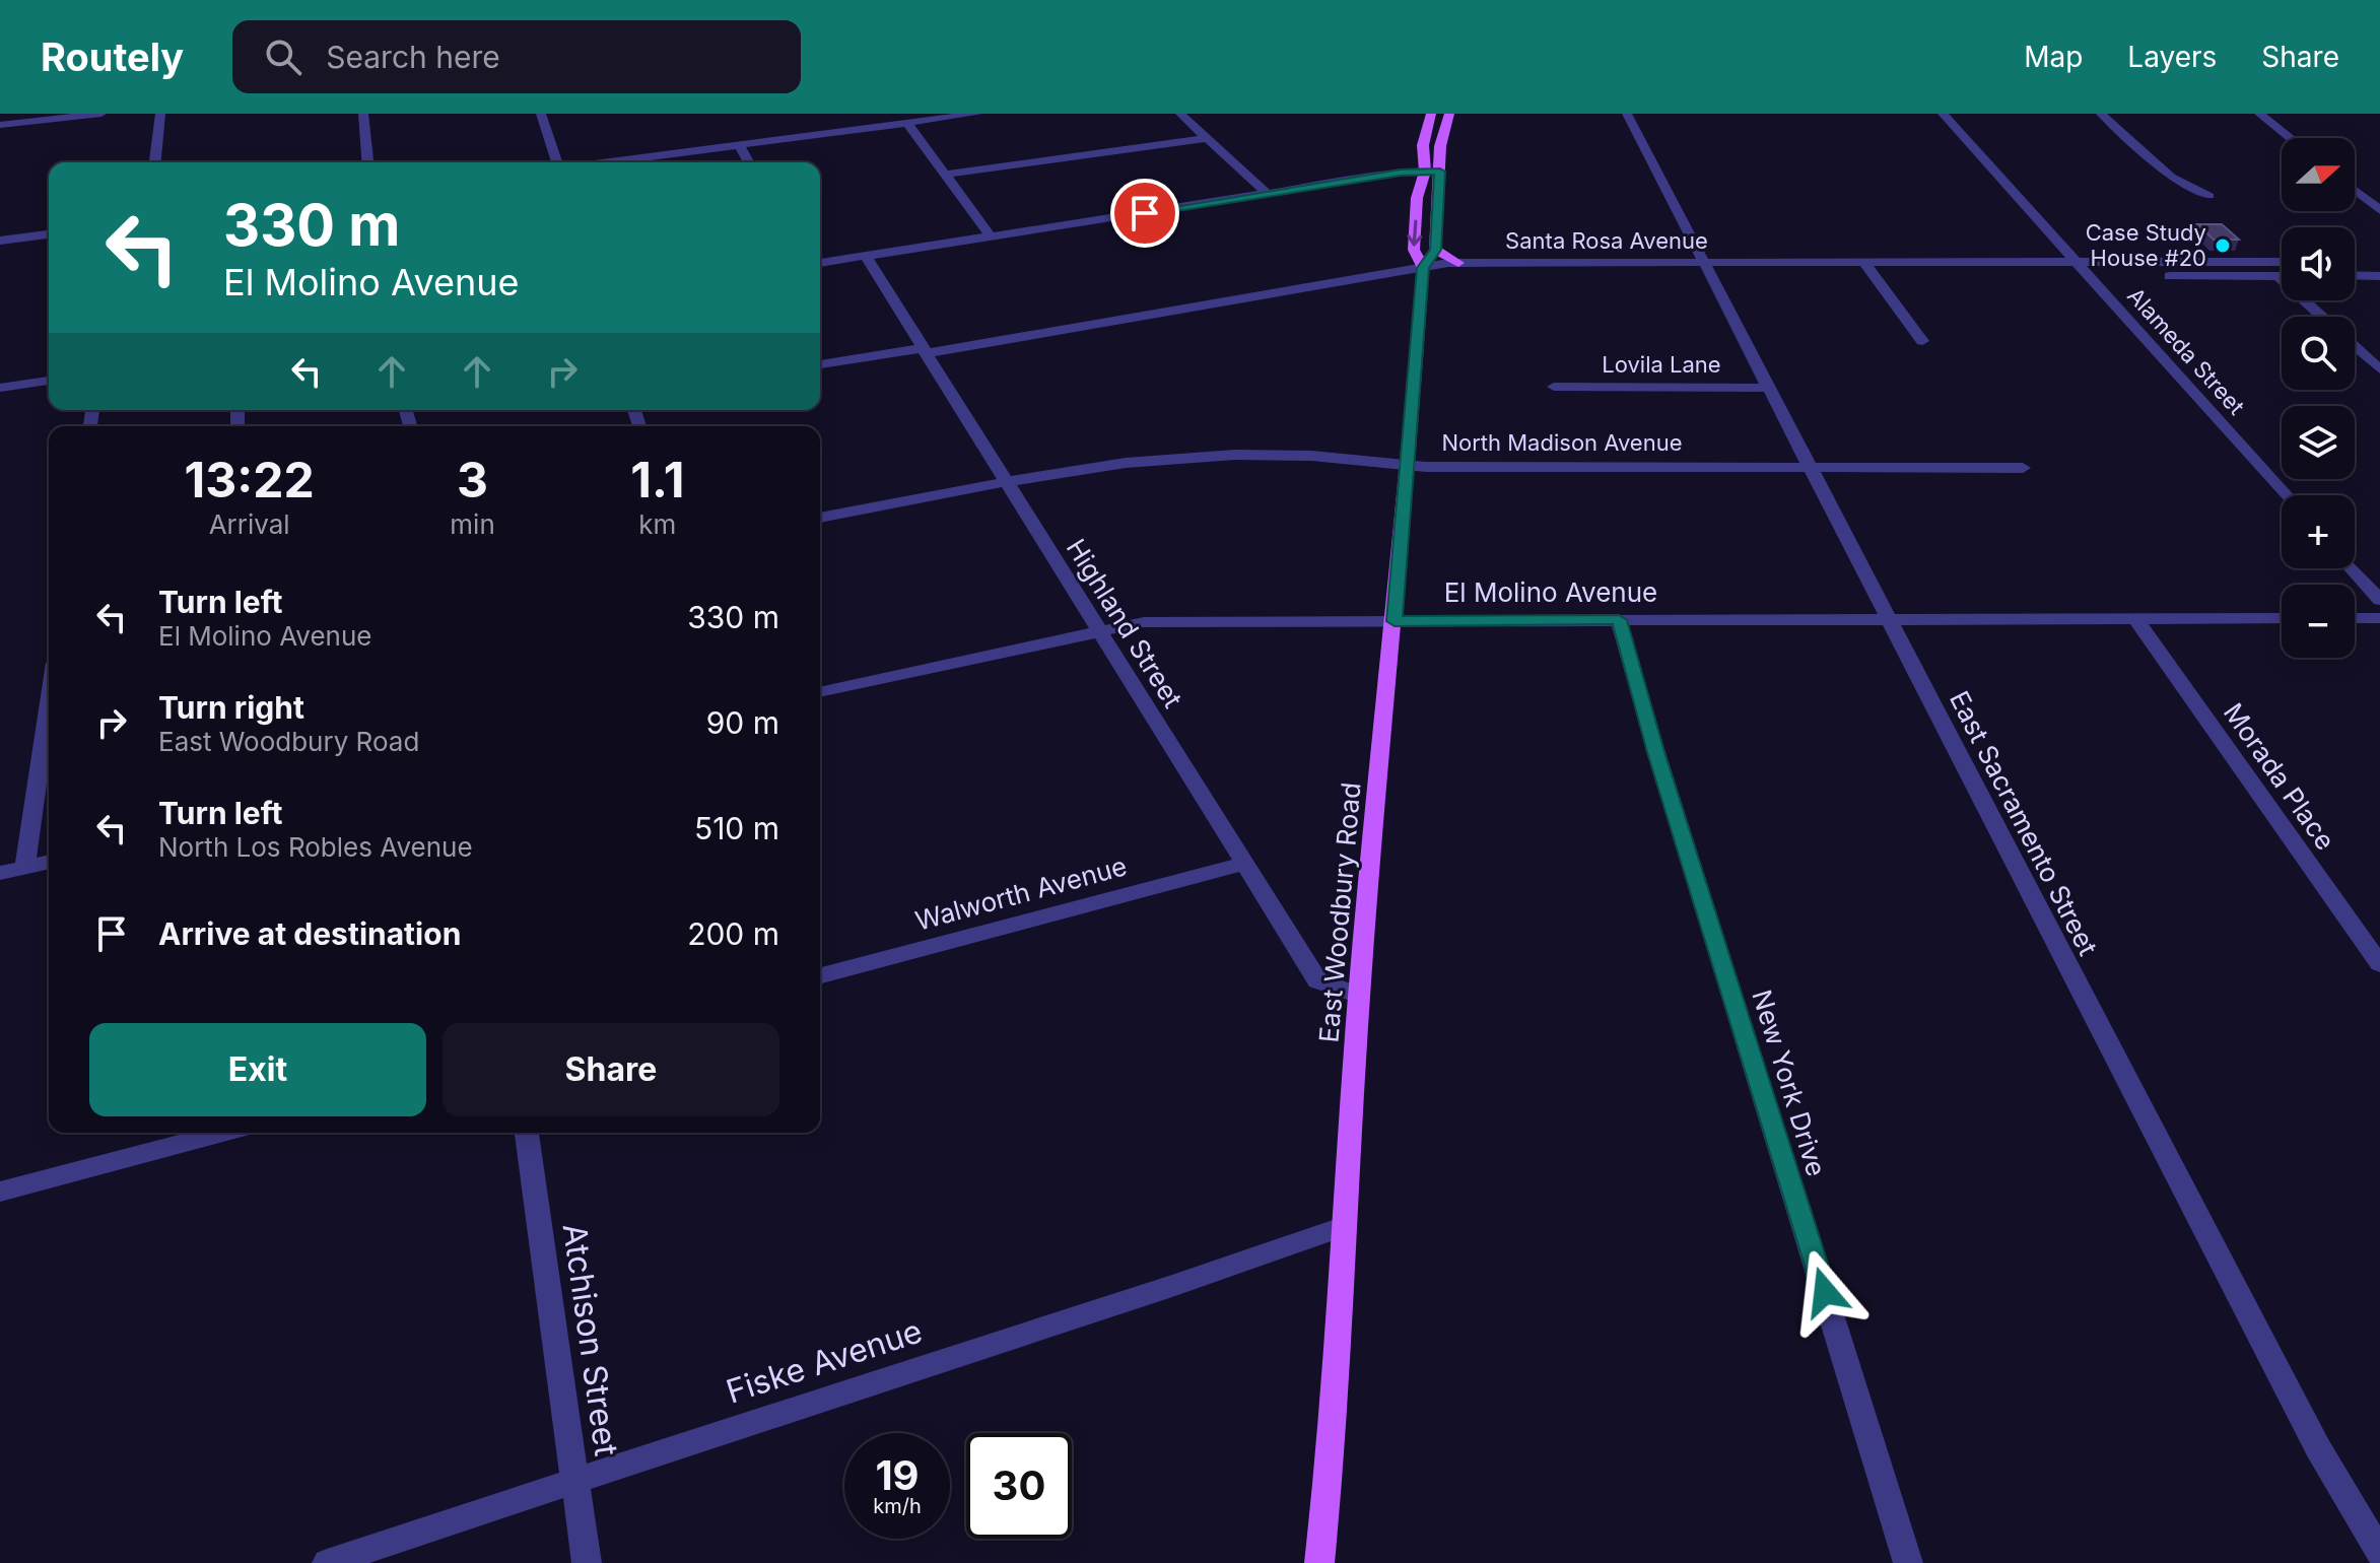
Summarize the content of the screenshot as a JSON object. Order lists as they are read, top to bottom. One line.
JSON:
{"streets":{"main road":["East Woodbury Road"],"street":["Santa Rosa Avenue","Alameda Street","Lovila Lane","North Madison Avenue","El Molino Avenue","Highland Street","Morada Place","East Sacramento Street","Walworth Avenue","New York Drive","Atchison Street","Fiske Avenue"]},"crossings":[["Santa Rosa Avenue","Alameda Street"],["Santa Rosa Avenue","Highland Street"],["Santa Rosa Avenue","East Sacramento Street"],["Santa Rosa Avenue","East Woodbury Road"],["Lovila Lane","East Sacramento Street"],["North Madison Avenue","Highland Street"],["North Madison Avenue","East Sacramento Street"],["North Madison Avenue","East Woodbury Road"],["El Molino Avenue","Highland Street"],["El Molino Avenue","Morada Place"],["El Molino Avenue","East Sacramento Street"],["El Molino Avenue","East Woodbury Road"],["El Molino Avenue","New York Drive"],["Highland Street","Walworth Avenue"],["Highland Street","East Woodbury Road"],["East Woodbury Road","Fiske Avenue"],["Atchison Street","Fiske Avenue"]],"places":["Case Study House #20"],"north":"right","page":{"header":"Routely","search":"Search here","nav":["Map","Layers","Share"],"map_buttons":["+","−"],"turn":["330 m","El Molino Avenue"],"eta":["13:22","Arrival","3","min","1.1","km"],"list":[{"name":"Turn left","note":"El Molino Avenue","value":"330 m"},{"name":"Turn right","note":"East Woodbury Road","value":"90 m"},{"name":"Turn left","note":"North Los Robles Avenue","value":"510 m"},{"name":"Arrive at destination","value":"200 m"}],"buttons":["Exit","Share"],"speed":"19 km/h","limit":"30"}}
